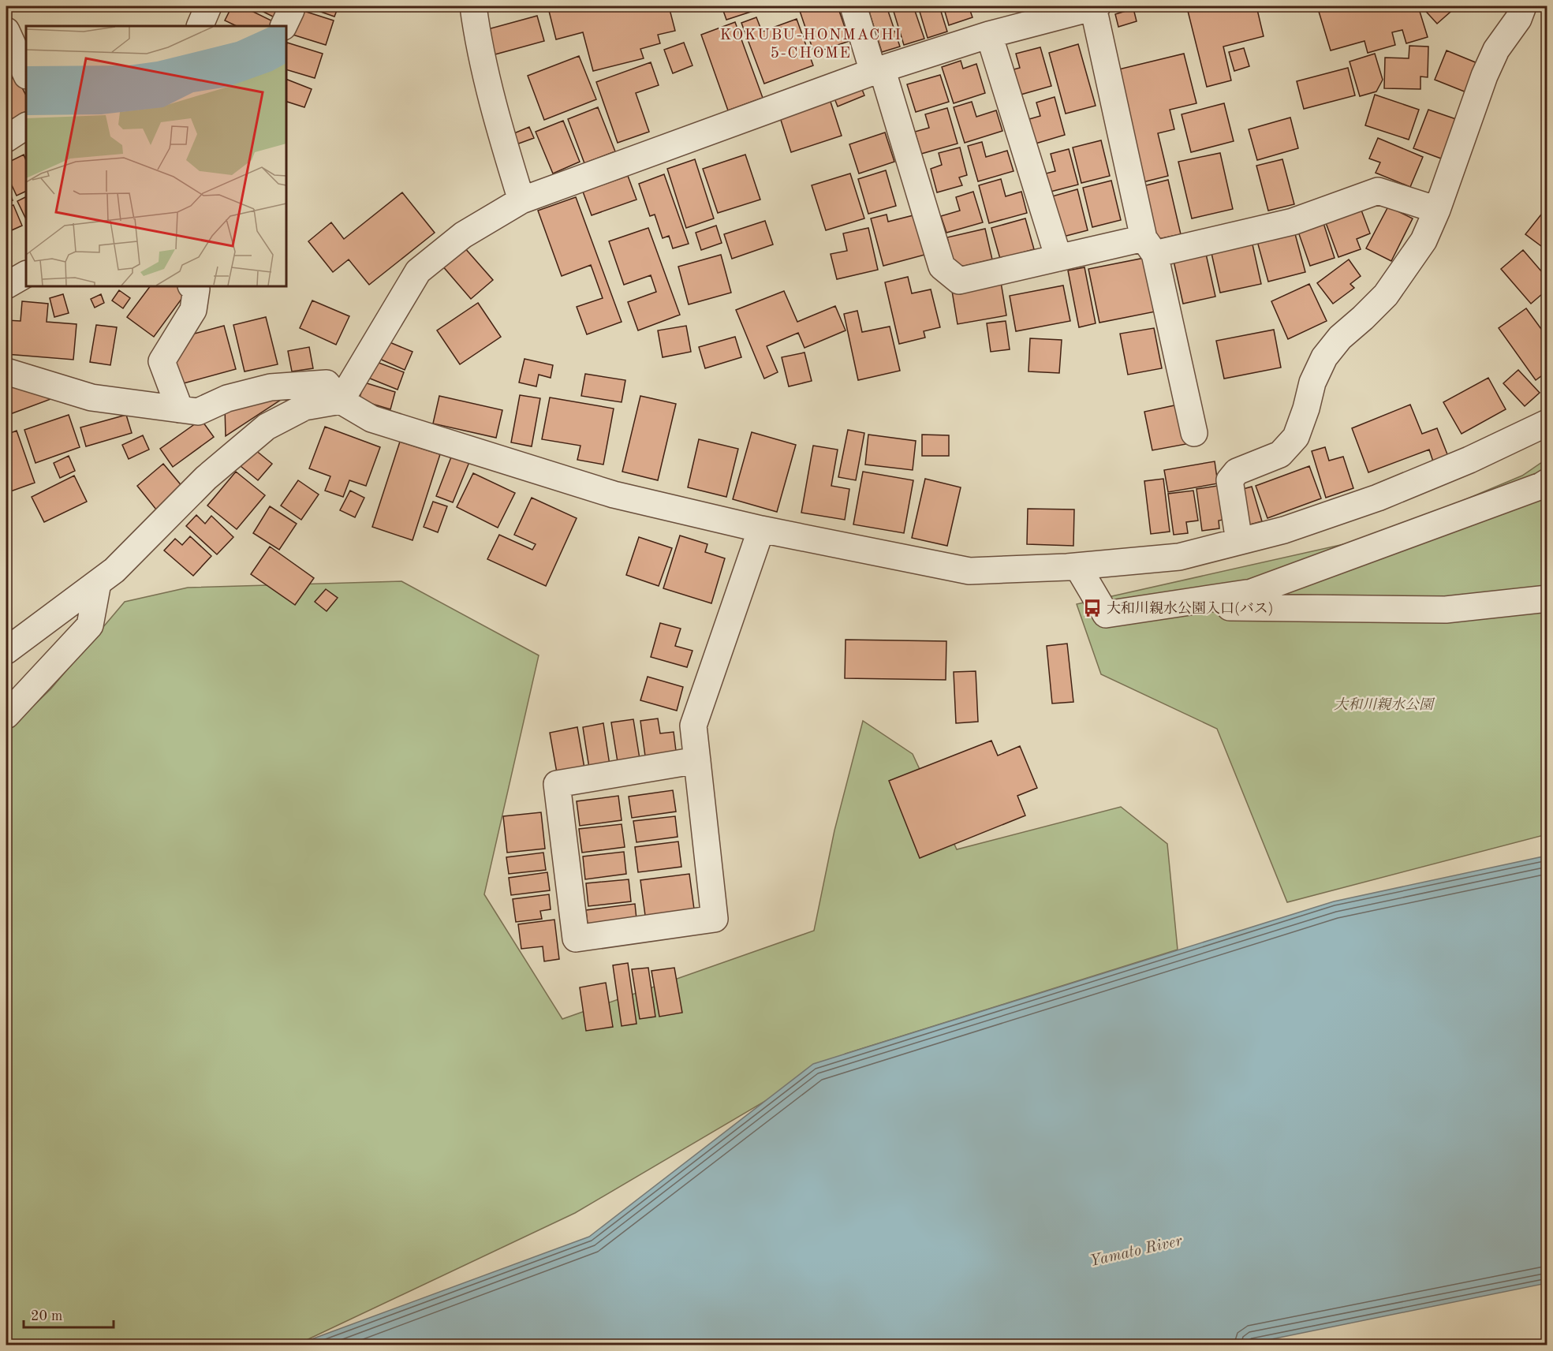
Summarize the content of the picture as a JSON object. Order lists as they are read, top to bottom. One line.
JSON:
{"districts":["KOKUBU-HONMACHI 5-CHOME"],"water":["Yamato River"],"parks":["大和川親水公園"],"places":{"bus stop":["大和川親水公園入口(バス)"]},"scale_bar":"20 m"}
